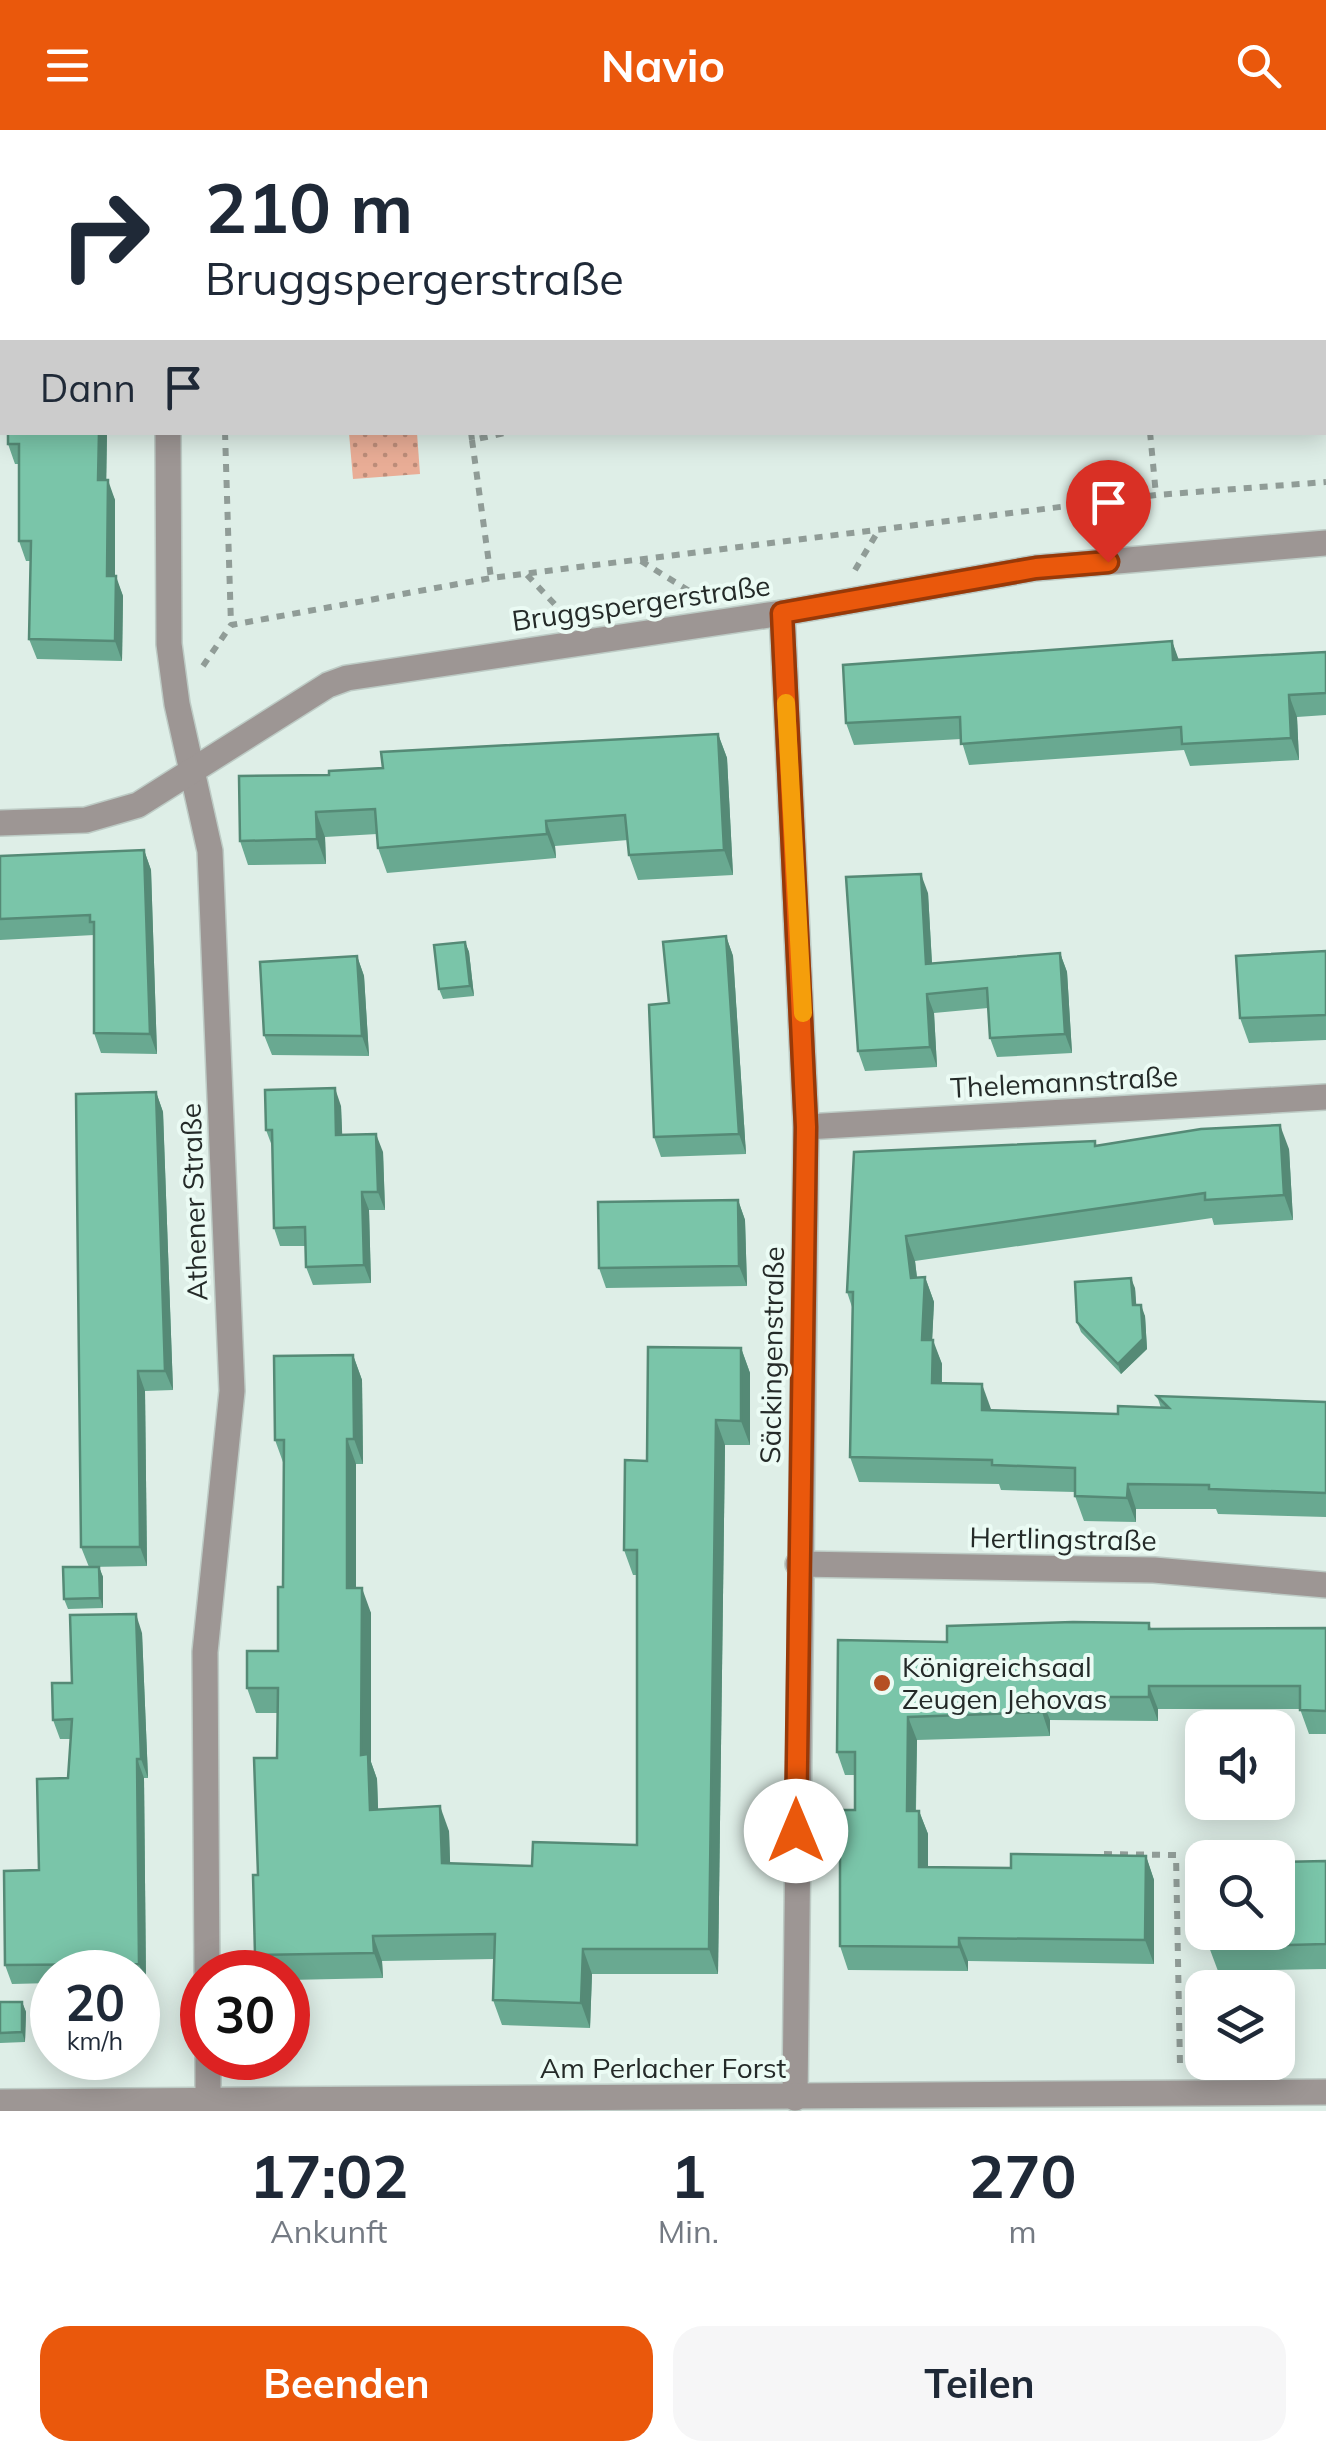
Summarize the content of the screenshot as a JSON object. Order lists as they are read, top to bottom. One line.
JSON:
{"streets":{"street":["Bruggspergerstraße","Thelemannstraße","Athener Straße","Säckingenstraße","Hertlingstraße","Am Perlacher Forst"]},"crossings":[["Bruggspergerstraße","Athener Straße"],["Bruggspergerstraße","Säckingenstraße"],["Thelemannstraße","Säckingenstraße"],["Säckingenstraße","Hertlingstraße"],["Säckingenstraße","Am Perlacher Forst"]],"places":["Königreichsaal Zeugen Jehovas"],"page":{"header":"Navio","turn":["210 m","Bruggspergerstraße"],"then":"Dann","speed":"20 km/h","limit":"30","eta":["17:02","Ankunft","1","Min.","270","m"],"buttons":["Beenden","Teilen"]}}
